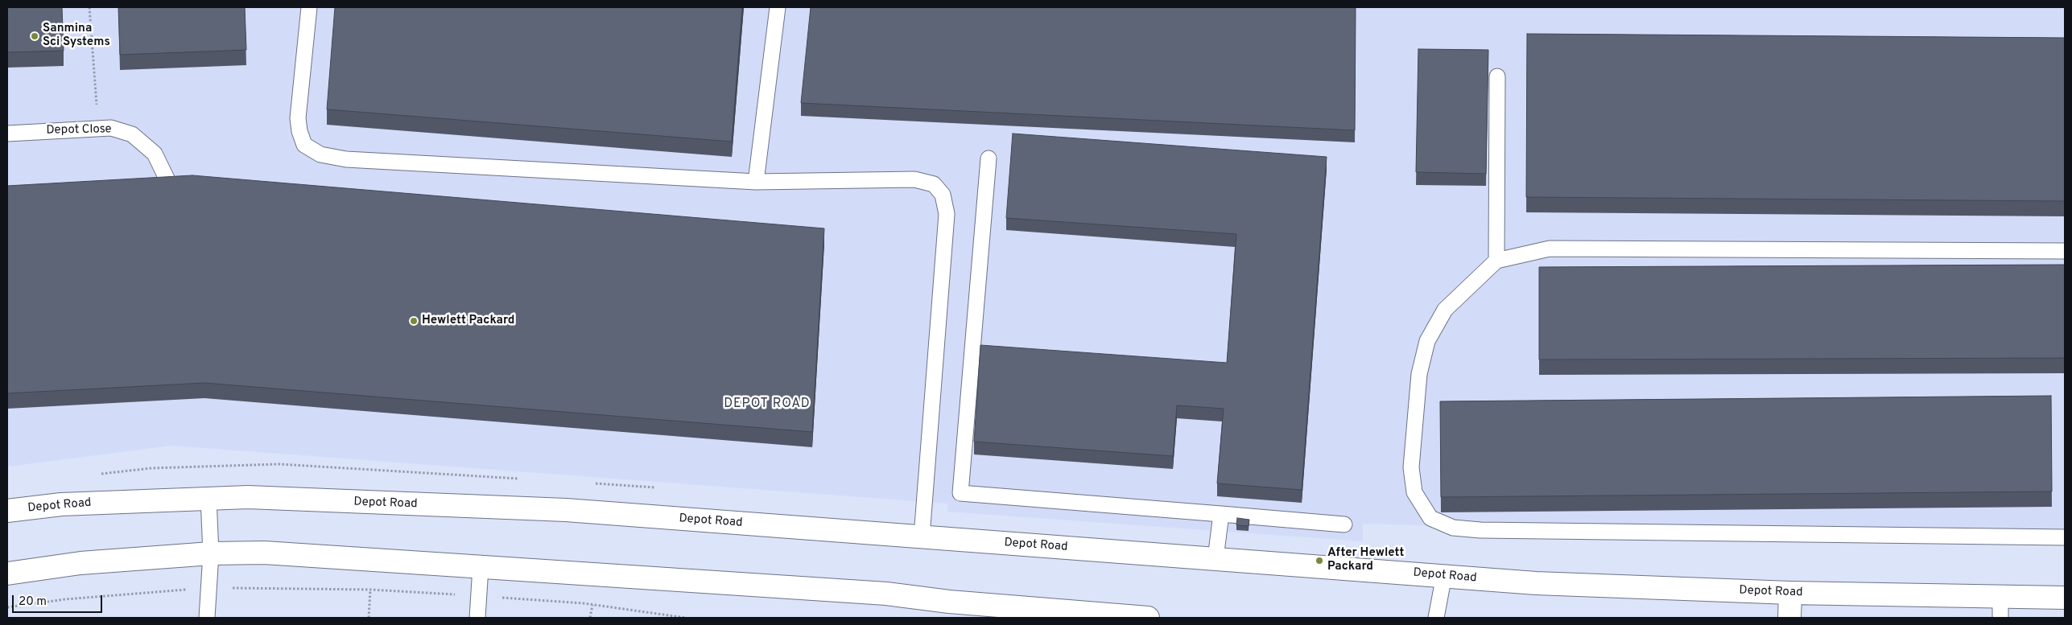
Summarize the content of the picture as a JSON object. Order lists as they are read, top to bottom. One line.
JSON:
{"streets":{"street":["Depot Road"],"lane":["Depot Close"]},"districts":["DEPOT ROAD"],"places":["Sanmina Sci Systems","Hewlett Packard","After Hewlett Packard"],"scale_bar":"20 m"}
